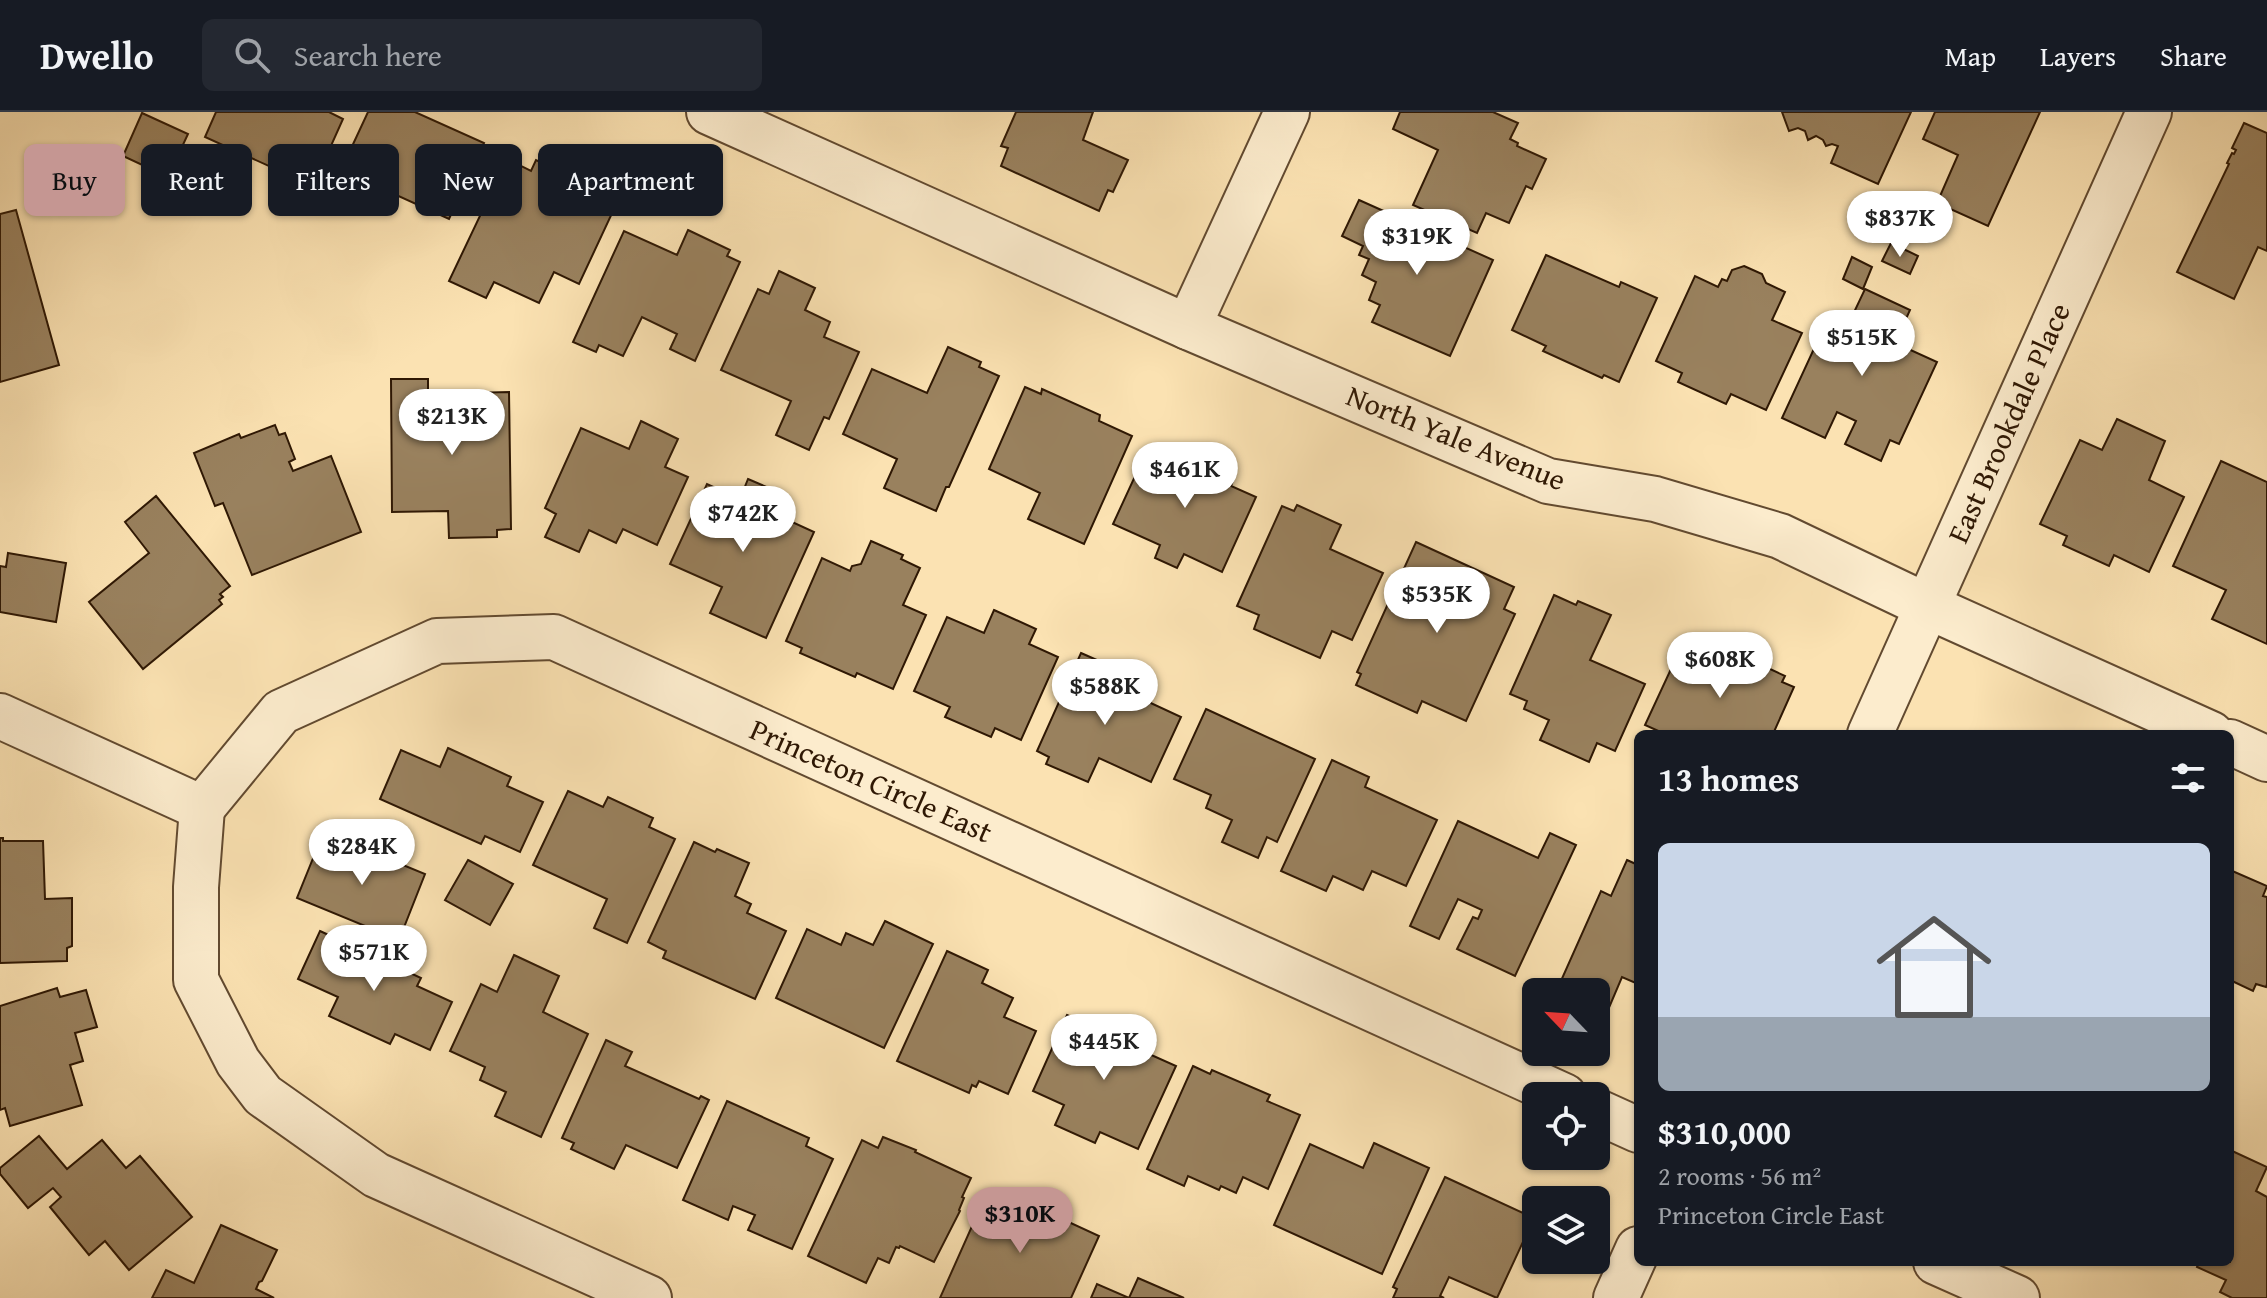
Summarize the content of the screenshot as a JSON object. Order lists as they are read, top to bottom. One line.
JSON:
{"streets":{"street":["East Brookdale Place","North Yale Avenue","Princeton Circle East"]},"crossings":[["East Brookdale Place","North Yale Avenue"]],"north":"top left","page":{"header":"Dwello","search":"Search here","nav":["Map","Layers","Share"],"chip":["Buy","Rent","Filters","New","Apartment"],"price":["$837K","$319K","$515K","$213K","$461K","$742K","$535K","$608K","$588K","$284K","$571K","$445K","$310K"],"heading":"13 homes","list":[{"name":"$310,000","note":"2 rooms · 56 m² · Princeton Circle East"}]}}
